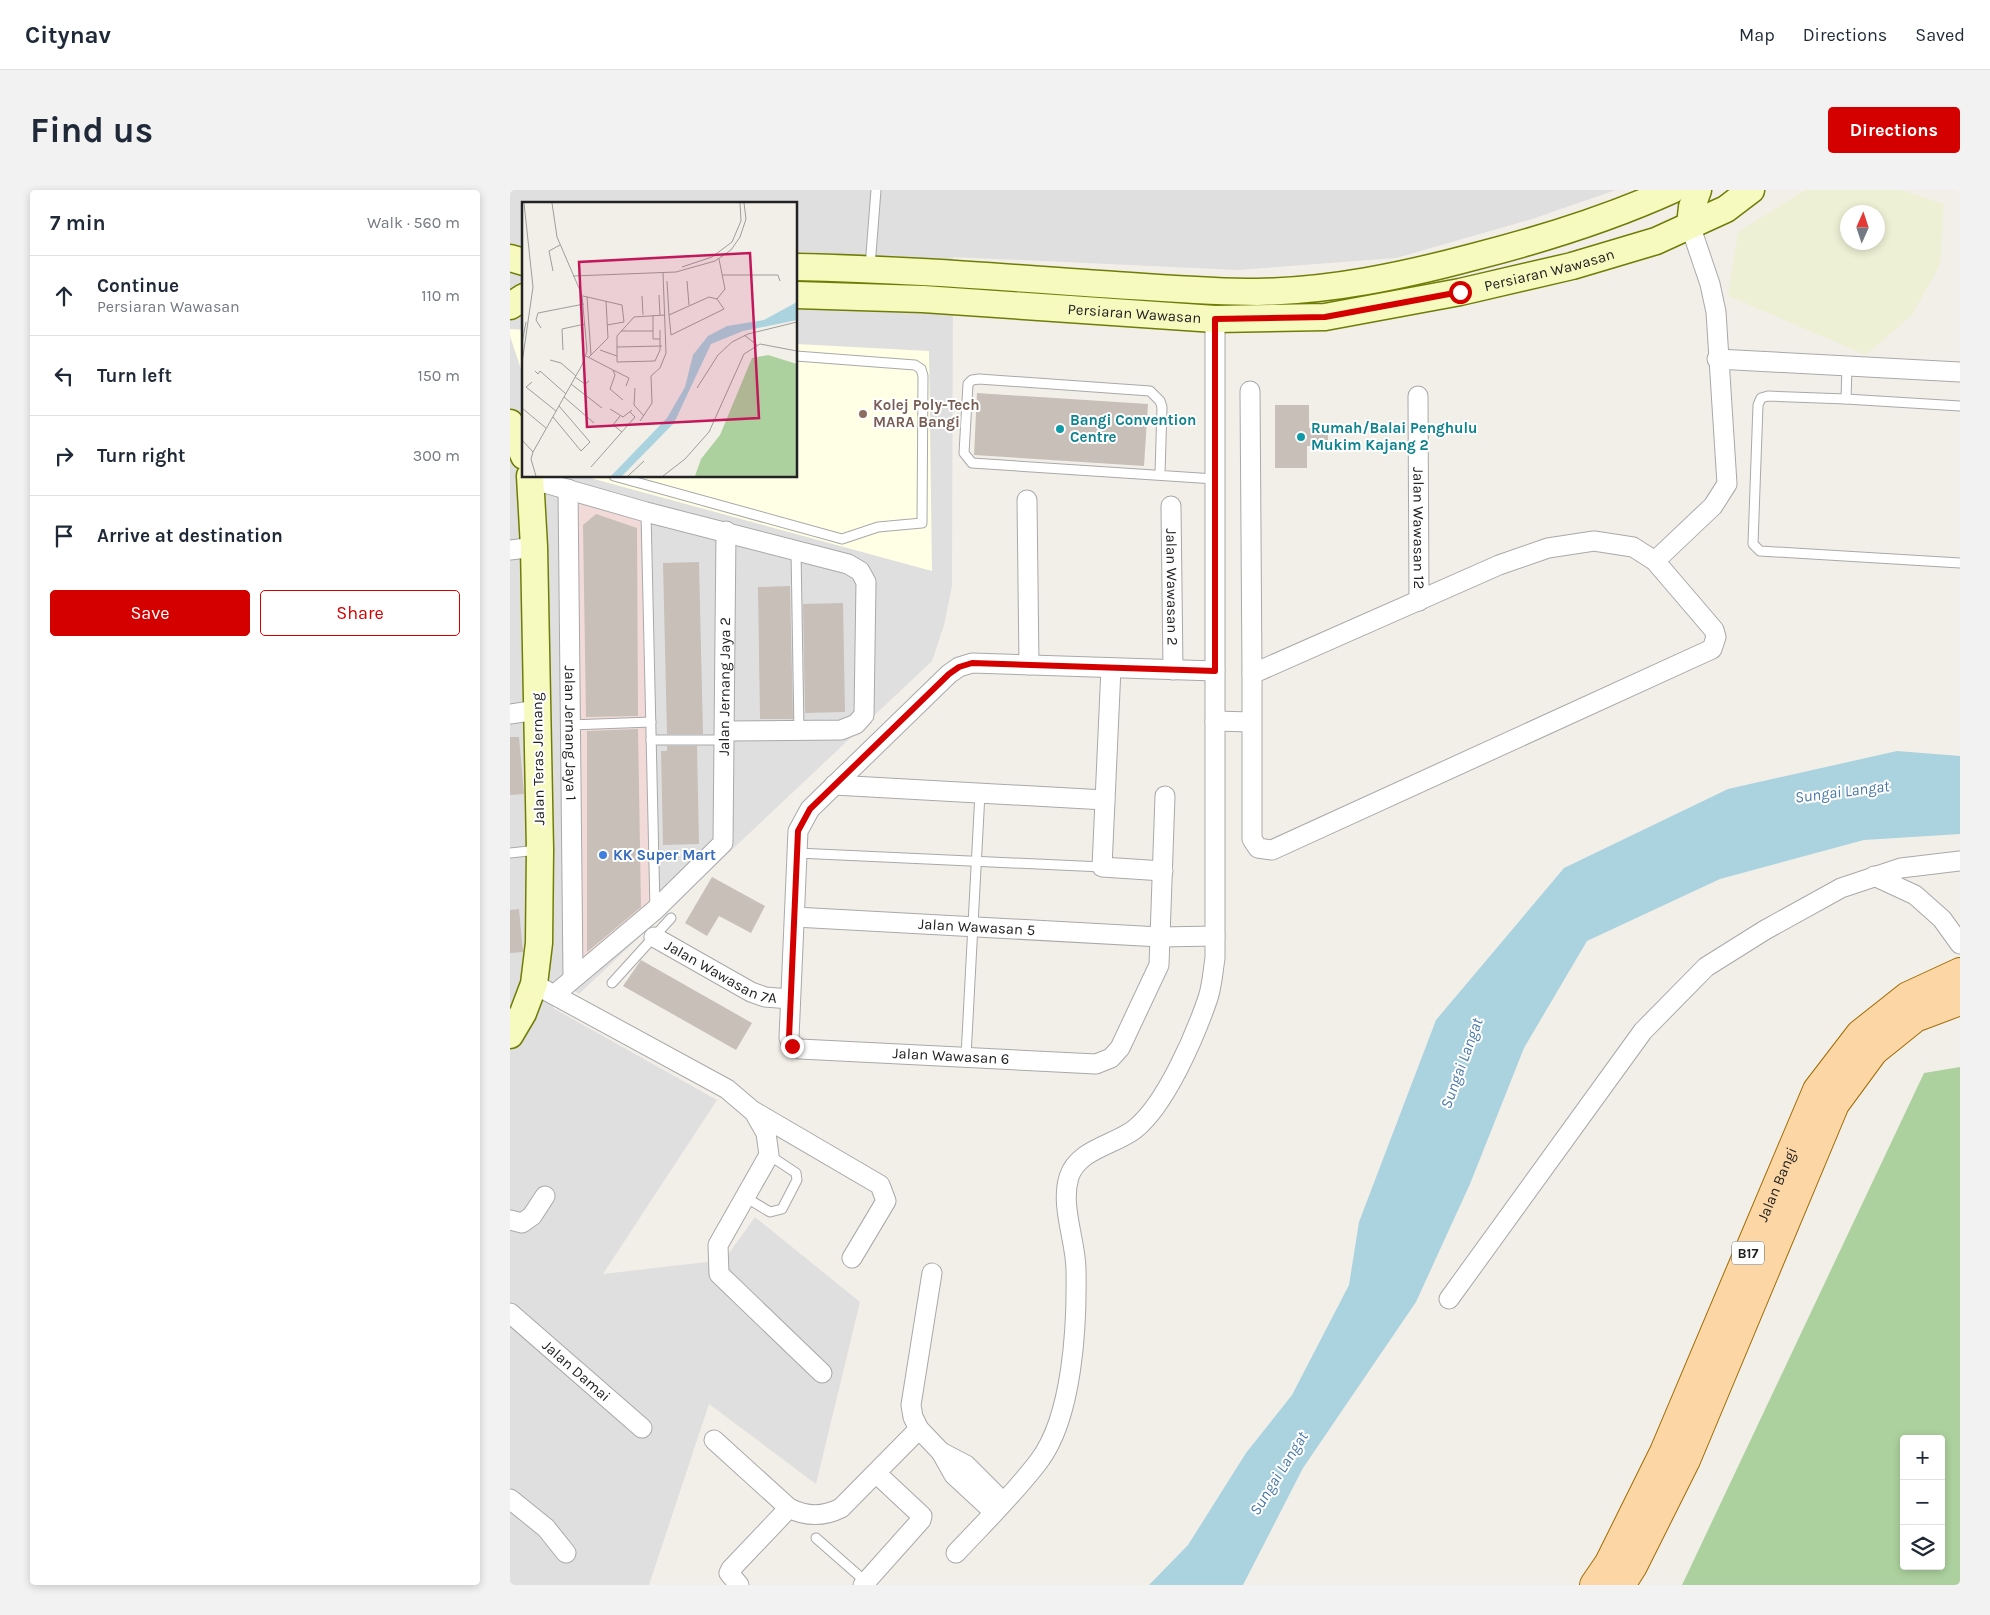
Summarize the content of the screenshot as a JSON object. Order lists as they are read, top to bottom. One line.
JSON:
{"streets":{"main road":["Persiaran Wawasan","Jalan Teras Jernang","Jalan Bangi","B17"],"street":["Jalan Wawasan 12","Jalan Wawasan 2","Jalan Jernang Jaya 2","Jalan Jernang Jaya 1","Jalan Wawasan 5","Jalan Wawasan 7A","Jalan Wawasan 6","Jalan Damai"]},"crossings":[["Jalan Wawasan 5","Jalan Wawasan 6"],["Jalan Wawasan 7A","Jalan Wawasan 6"]],"water":["Sungai Langat"],"places":["Kolej Poly-Tech MARA Bangi","Bangi Convention Centre","Rumah/Balai Penghulu Mukim Kajang 2","KK Super Mart"],"north":"top","page":{"header":"Citynav","nav":["Map","Directions","Saved"],"buttons":["Directions",["Save","Share"]],"title":"Find us","heading":["7 min","Walk · 560 m"],"list":[["Continue","Persiaran Wawasan","110 m"],["Turn left","150 m"],["Turn right","300 m"],"Arrive at destination"],"map_buttons":["+","−"]}}
